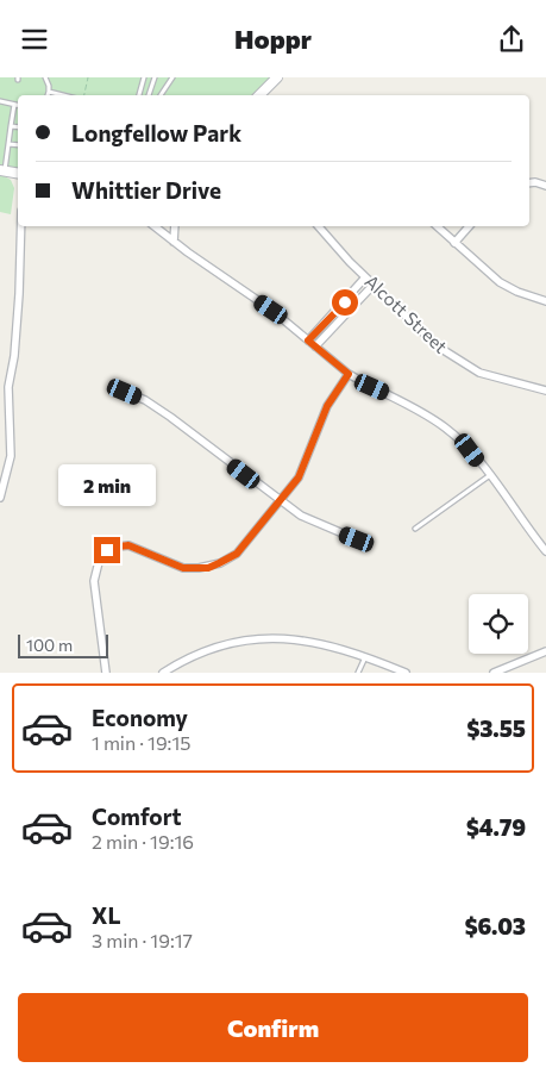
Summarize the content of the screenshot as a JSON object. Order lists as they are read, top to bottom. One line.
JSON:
{"streets":{"street":["Alcott Street"]},"scale_bar":"100 m","page":{"header":"Hoppr","banner":["Longfellow Park","Whittier Drive"],"bubble":"2 min","scale":"100 m","list":[{"name":"Economy","note":"1 min · 19:15","value":"$3.55"},{"name":"Comfort","note":"2 min · 19:16","value":"$4.79"},{"name":"XL","note":"3 min · 19:17","value":"$6.03"}],"buttons":"Confirm"}}
